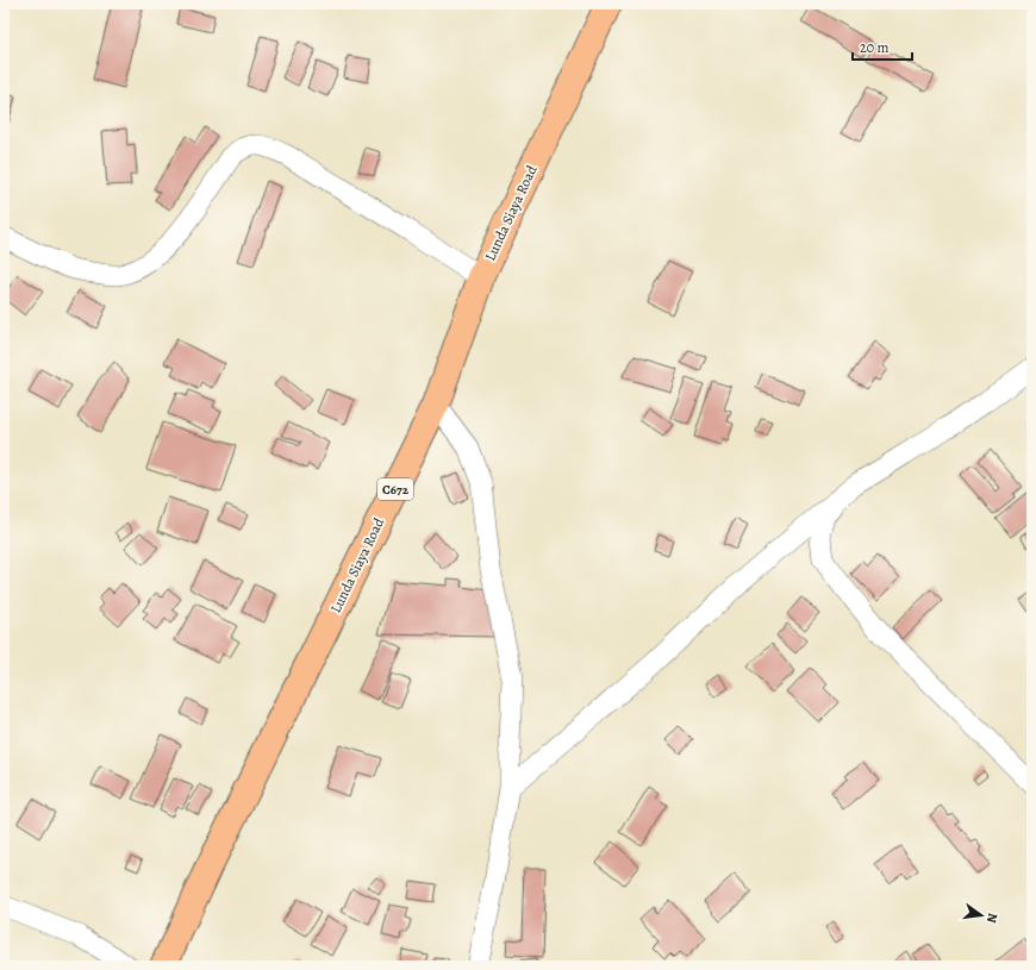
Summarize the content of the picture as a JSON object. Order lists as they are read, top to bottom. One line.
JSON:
{"streets":{"main road":["Lunda Siaya Road","C672"]},"scale_bar":"20 m","north":"right"}
